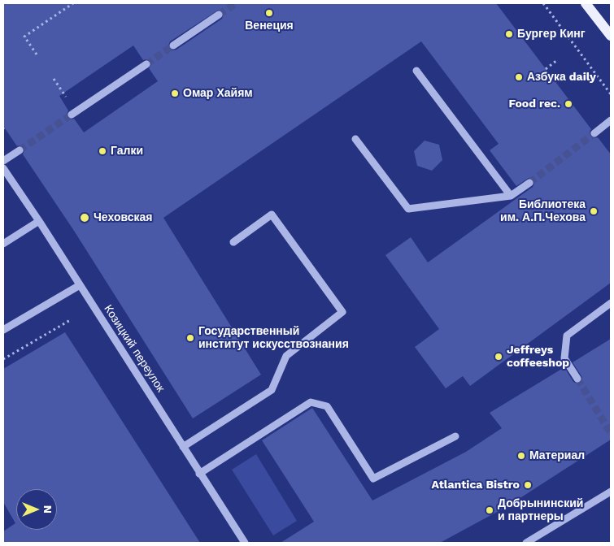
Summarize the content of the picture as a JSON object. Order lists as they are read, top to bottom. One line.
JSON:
{"streets":{"street":["Козицкий переулок"]},"places":["Венеция","Бургер Кинг","Азбука daily","Омар Хайям","Food rec.","Галки","Библиотека им. А.П.Чехова","Чеховская","Государственный институт искусствознания","Jeffreys coffeeshop","Материал","Atlantica Bistro","Добрынинский и партнеры"],"north":"right"}
